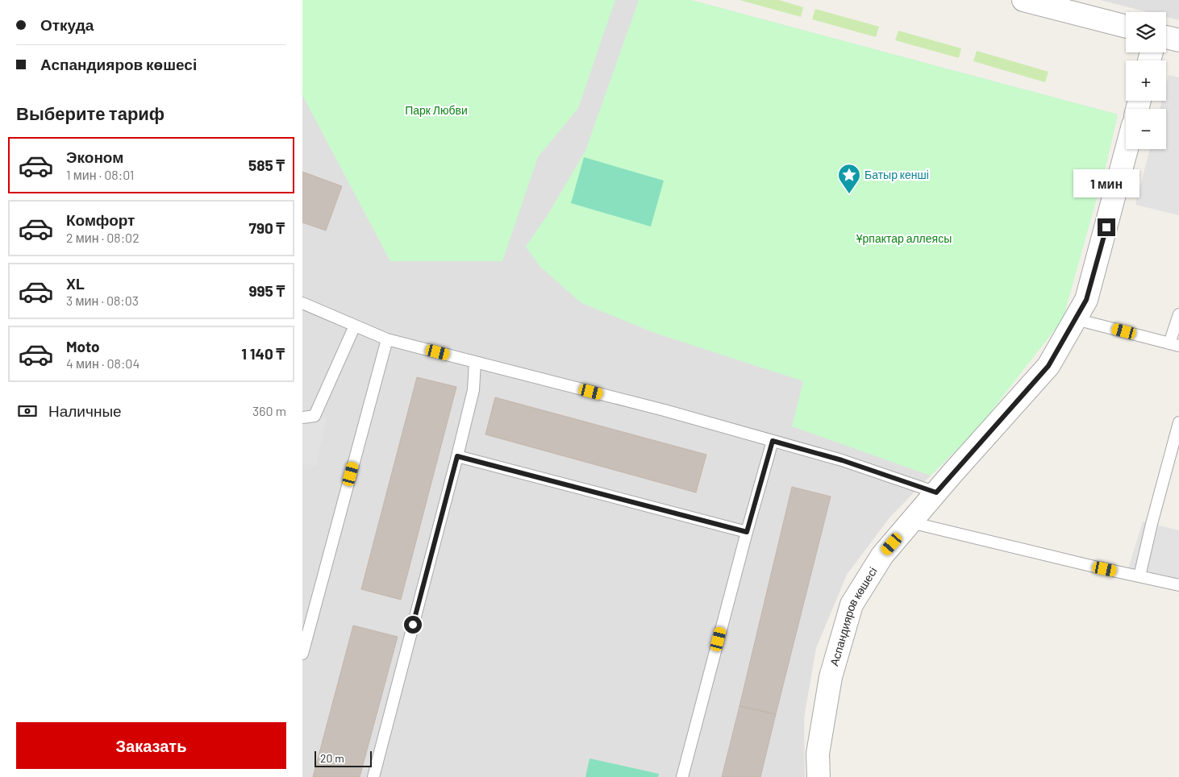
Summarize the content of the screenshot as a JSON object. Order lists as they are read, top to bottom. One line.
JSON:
{"streets":{"street":["Аспандияров көшесі"]},"parks":["Парк Любви","Ұрпактар аллеясы"],"places":{"place":["Батыр кенші"]},"scale_bar":"20 m","page":{"banner":["Откуда","Аспандияров көшесі"],"map_buttons":["+","−"],"heading":"Выберите тариф","list":[{"name":"Эконом","note":"1 мин · 08:01","value":"585 ₸"},{"name":"Комфорт","note":"2 мин · 08:02","value":"790 ₸"},{"name":"XL","note":"3 мин · 08:03","value":"995 ₸"},{"name":"Moto","note":"4 мин · 08:04","value":"1 140 ₸"}],"bubble":"1 мин","pay":["Наличные","360 m"],"buttons":"Заказать","scale":"20 m"}}
